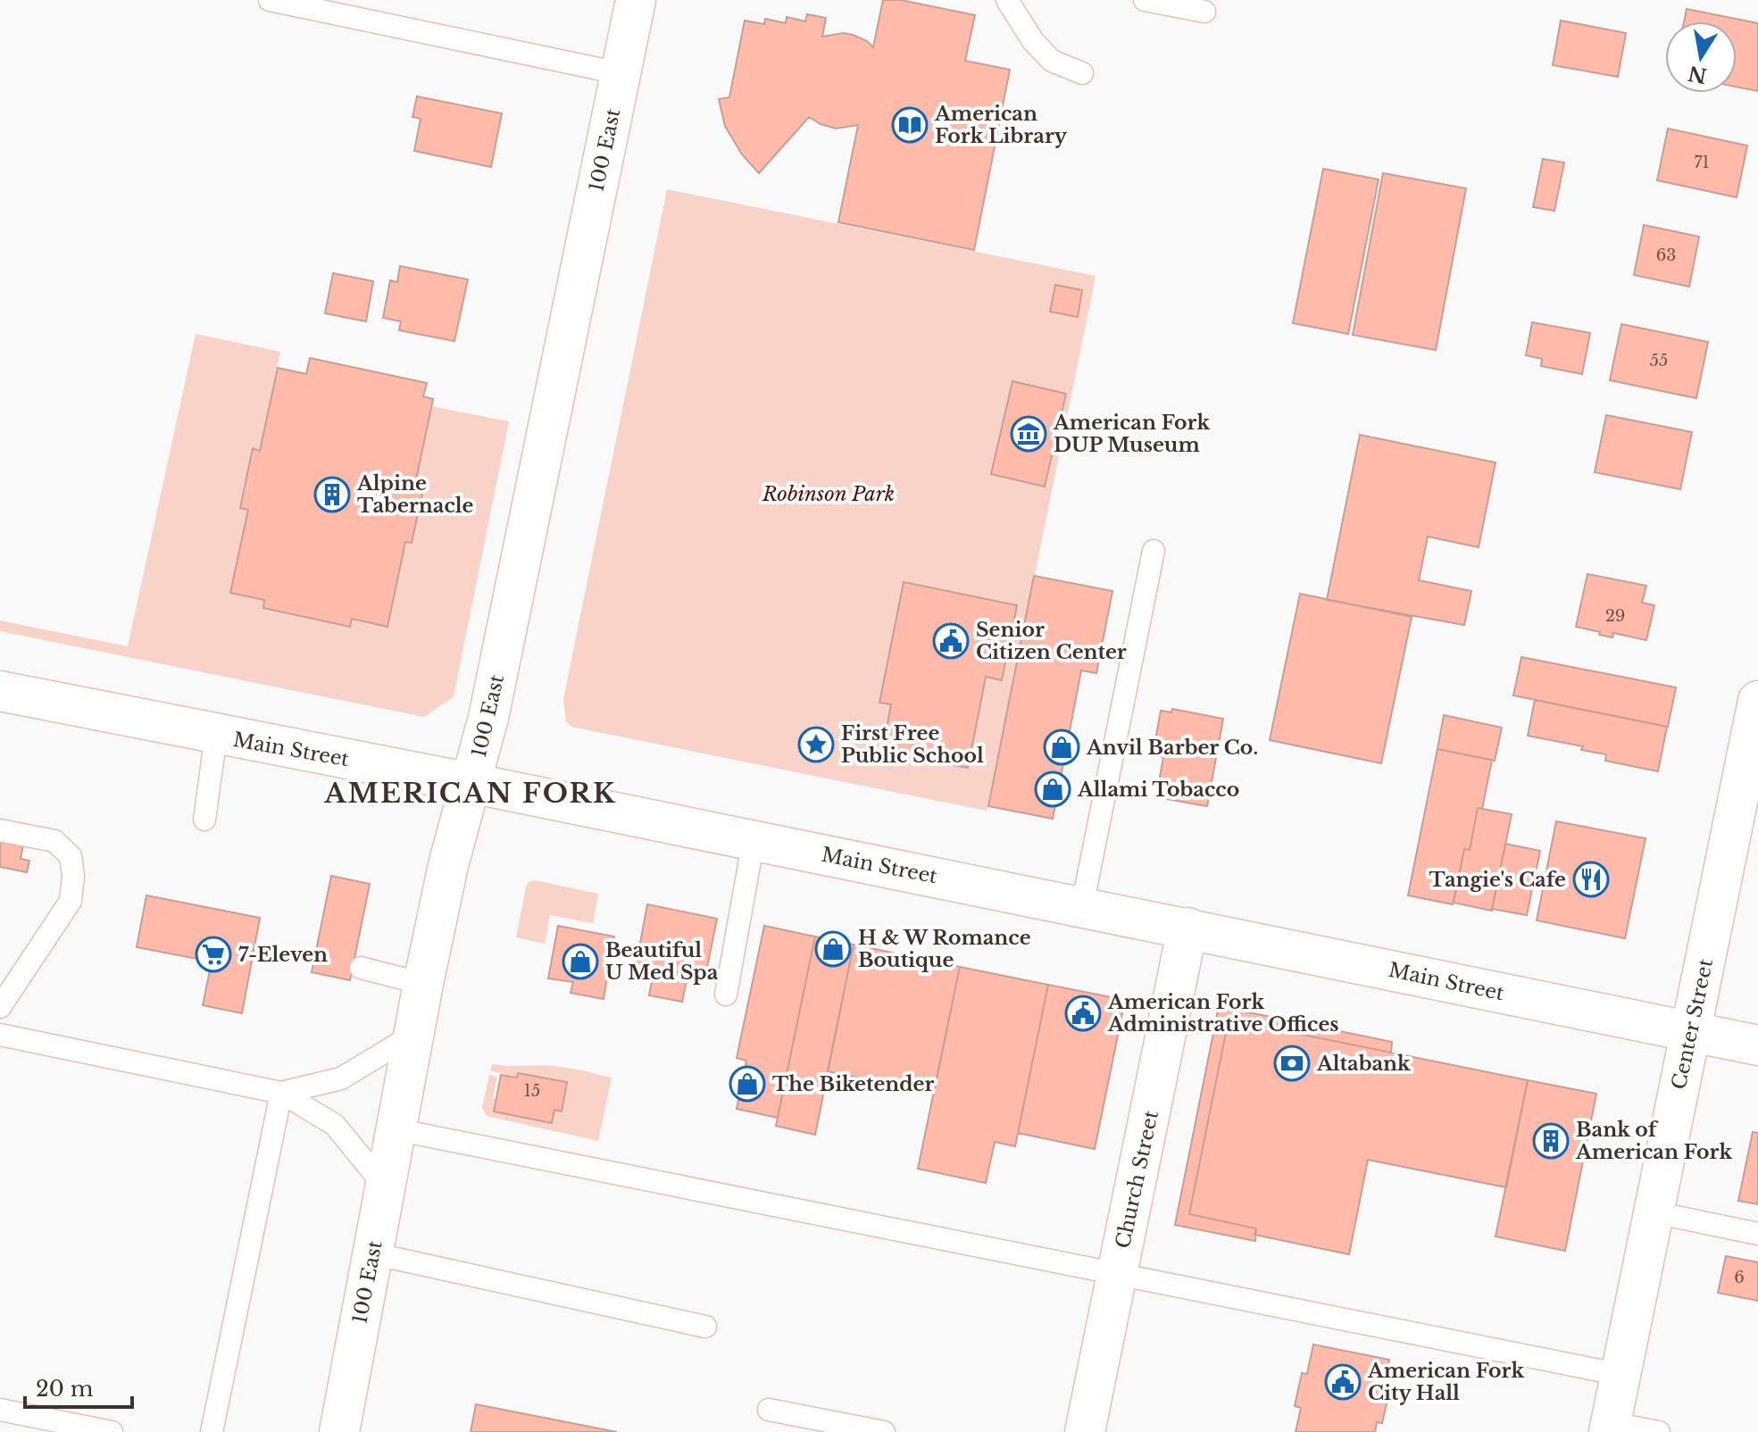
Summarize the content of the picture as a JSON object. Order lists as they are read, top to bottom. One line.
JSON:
{"streets":{"main road":["100 East","Main Street","Center Street","Church Street"]},"crossings":[["100 East","Main Street"],["Main Street","Center Street"],["Main Street","Church Street"]],"districts":["AMERICAN FORK"],"parks":["Robinson Park"],"places":{"library":["American Fork Library"],"museum":["American Fork DUP Museum"],"building":["Alpine Tabernacle","Bank of American Fork"],"public building":["Senior Citizen Center","American Fork Administrative Offices","American Fork City Hall"],"place":["First Free Public School"],"shop":["Anvil Barber Co.","Allami Tobacco","H & W Romance Boutique","Beautiful U Med Spa","The Biketender"],"restaurant":["Tangie's Cafe"],"supermarket":["7-Eleven"],"bank":["Altabank"]},"house_numbers":["71","63","55","29","15","6"],"scale_bar":"20 m","north":"bottom"}
